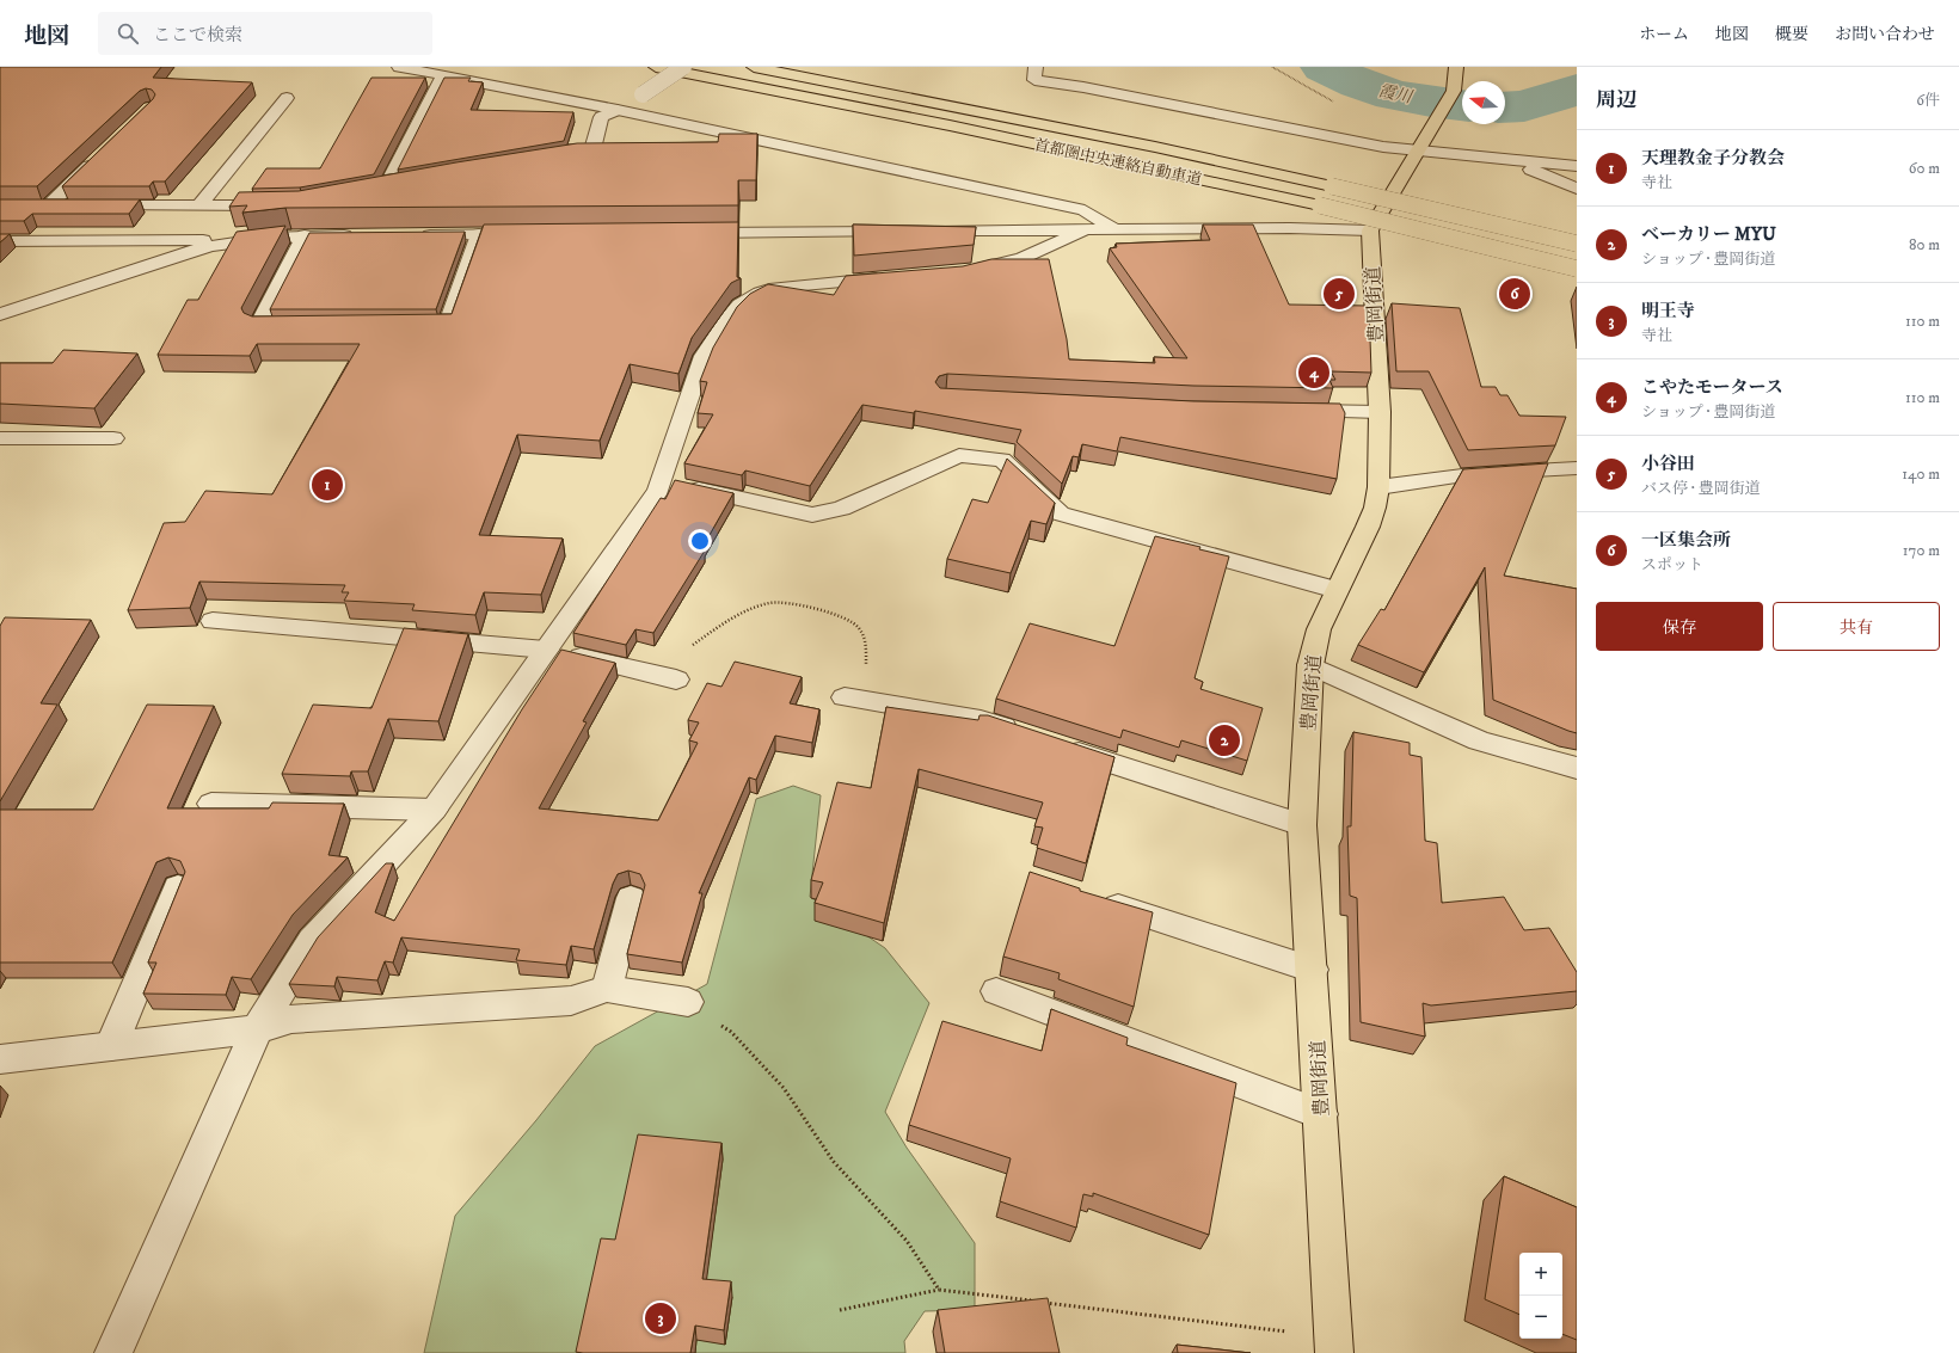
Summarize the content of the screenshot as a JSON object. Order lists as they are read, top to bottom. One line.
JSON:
{"streets":{"main road":["首都圏中央連絡自動車道","豊岡街道"]},"water":["霞川"],"north":"left","page":{"header":"地図","search":"ここで検索","nav":["ホーム","地図","概要","お問い合わせ"],"heading":["周辺","6件"],"list":[{"mark":"1","name":"天理教金子分教会","note":"寺社","value":"60 m"},{"mark":"2","name":"ベーカリー MYU","note":"ショップ · 豊岡街道","value":"80 m"},{"mark":"3","name":"明王寺","note":"寺社","value":"110 m"},{"mark":"4","name":"こやたモータース","note":"ショップ · 豊岡街道","value":"110 m"},{"mark":"5","name":"小谷田","note":"バス停 · 豊岡街道","value":"140 m"},{"mark":"6","name":"一区集会所","note":"スポット","value":"170 m"}],"pins":["5","6","4","1","2","3"],"buttons":["保存","共有"],"map_buttons":["+","−"]}}
